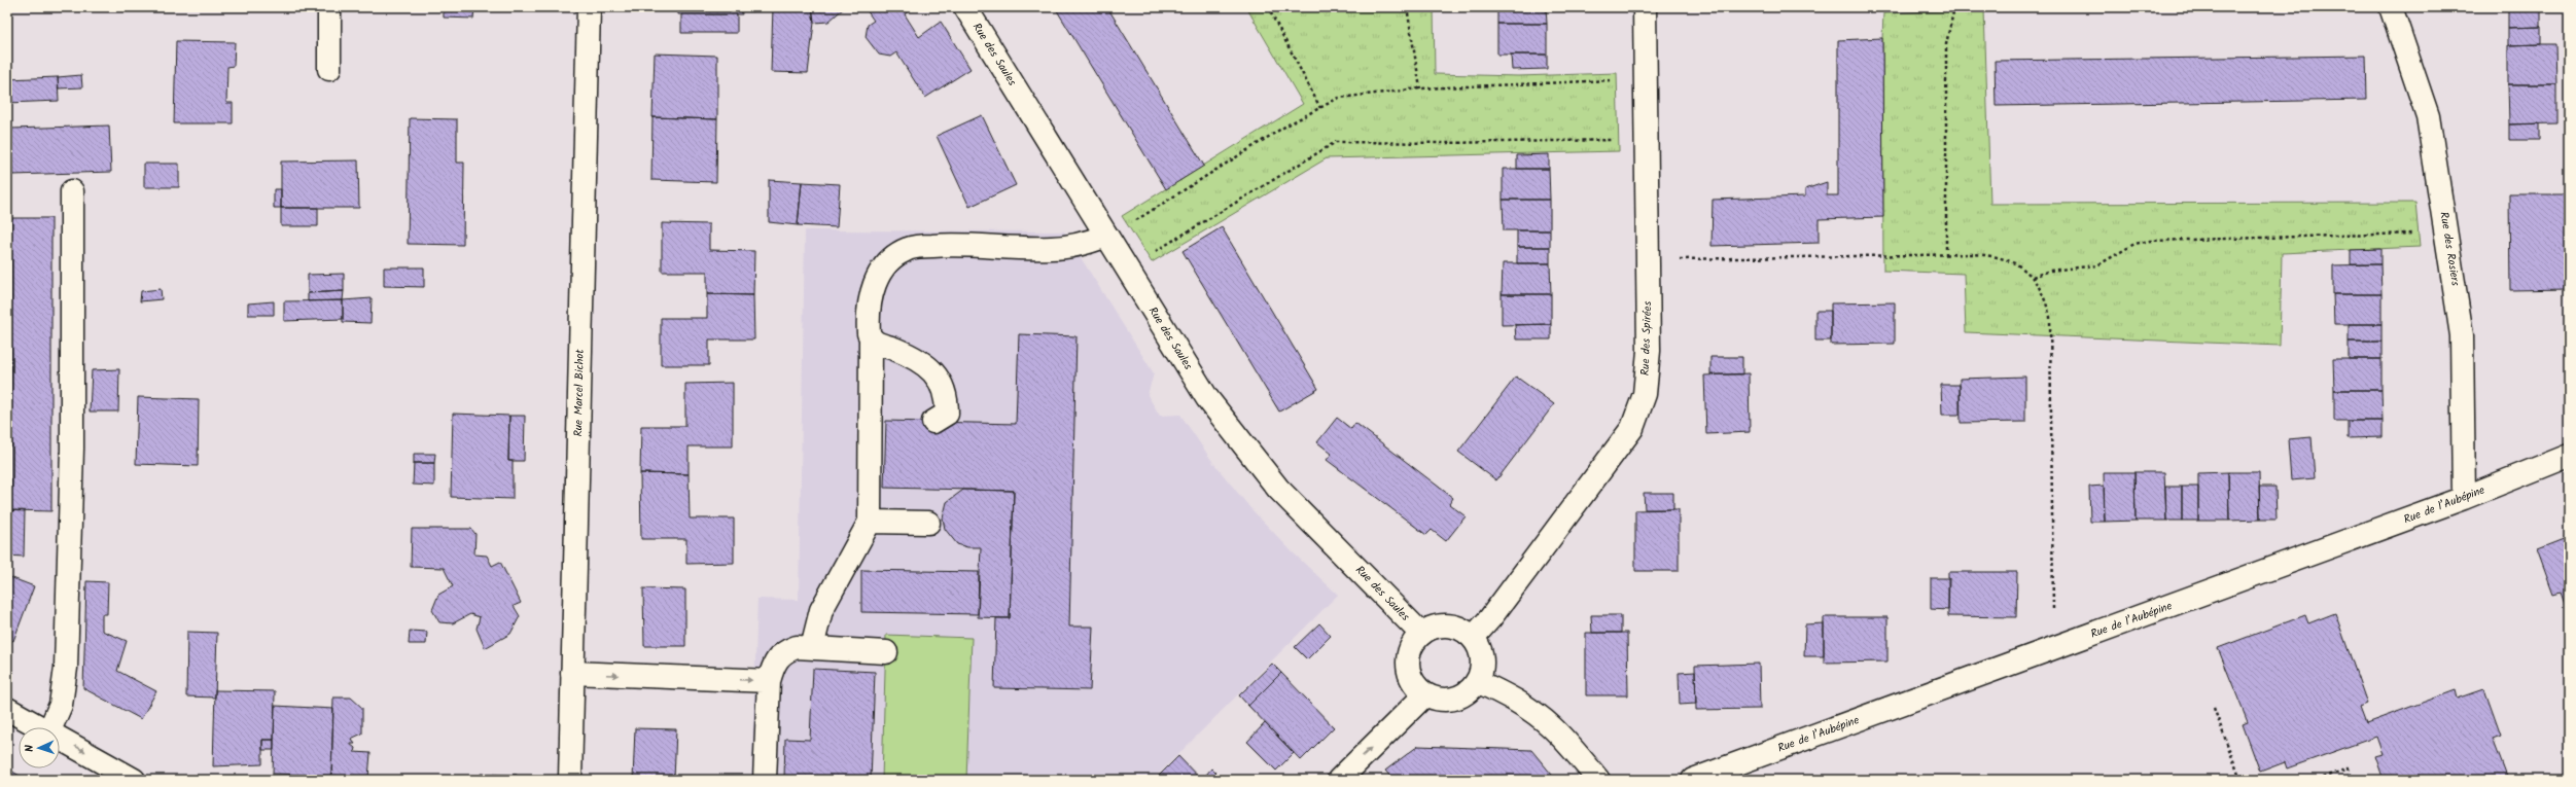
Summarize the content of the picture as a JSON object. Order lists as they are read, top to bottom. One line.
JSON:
{"streets":{"street":["Rue des Saules","Rue des Rosiers","Rue des Spirées","Rue Marcel Bichot","Rue de l’Aubépine"]},"crossings":[["Rue des Saules","Rue des Spirées"],["Rue des Rosiers","Rue de l’Aubépine"]],"north":"left"}
